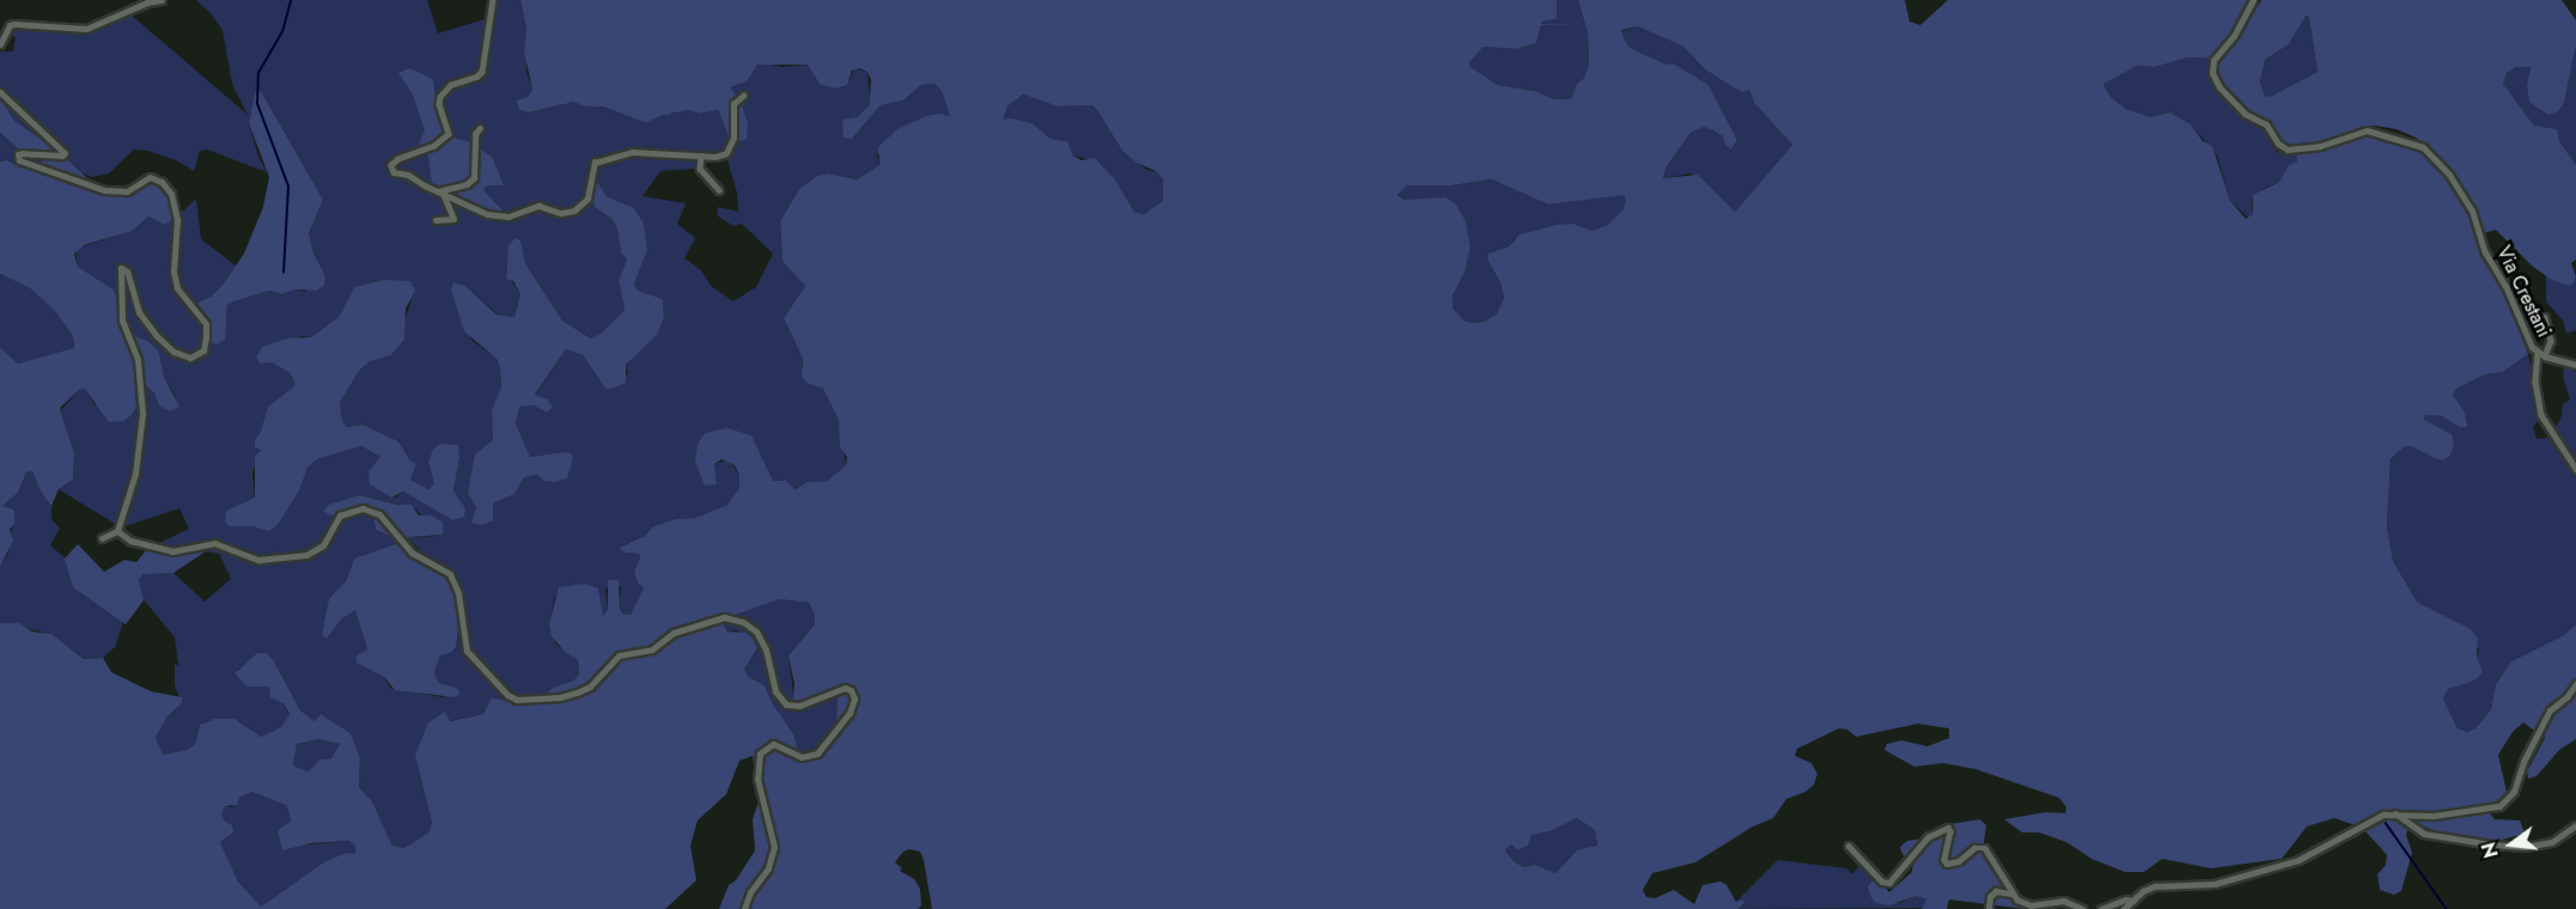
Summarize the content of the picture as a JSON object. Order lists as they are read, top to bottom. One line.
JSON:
{"streets":{"street":["Via Crestani"]},"north":"left"}
